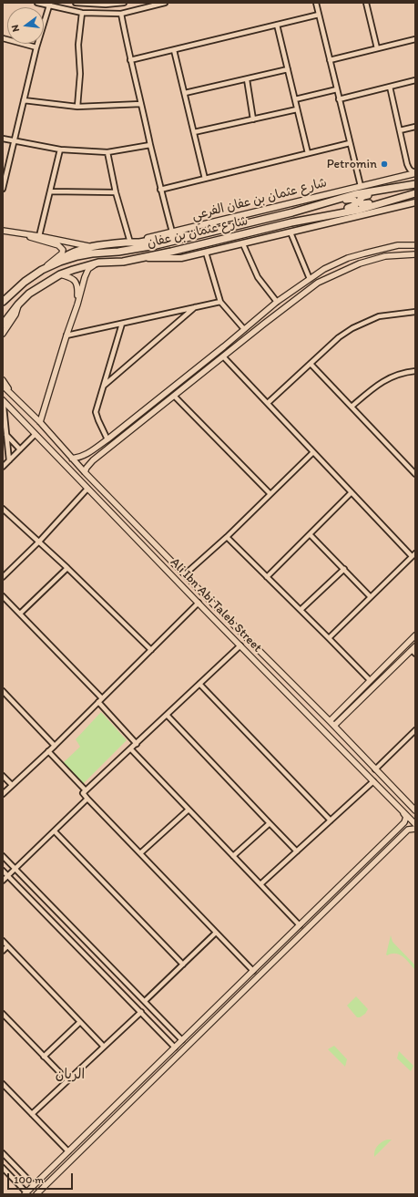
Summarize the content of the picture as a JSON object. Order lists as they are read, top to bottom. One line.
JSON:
{"streets":{"main road":["شارع عثمان بن عفان الفرعي","شارع عثمان بن عفان"],"street":["Ali Ibn Abi Taleb Street"]},"districts":["الريان"],"places":["Petromin"],"scale_bar":"100 m","north":"left"}
